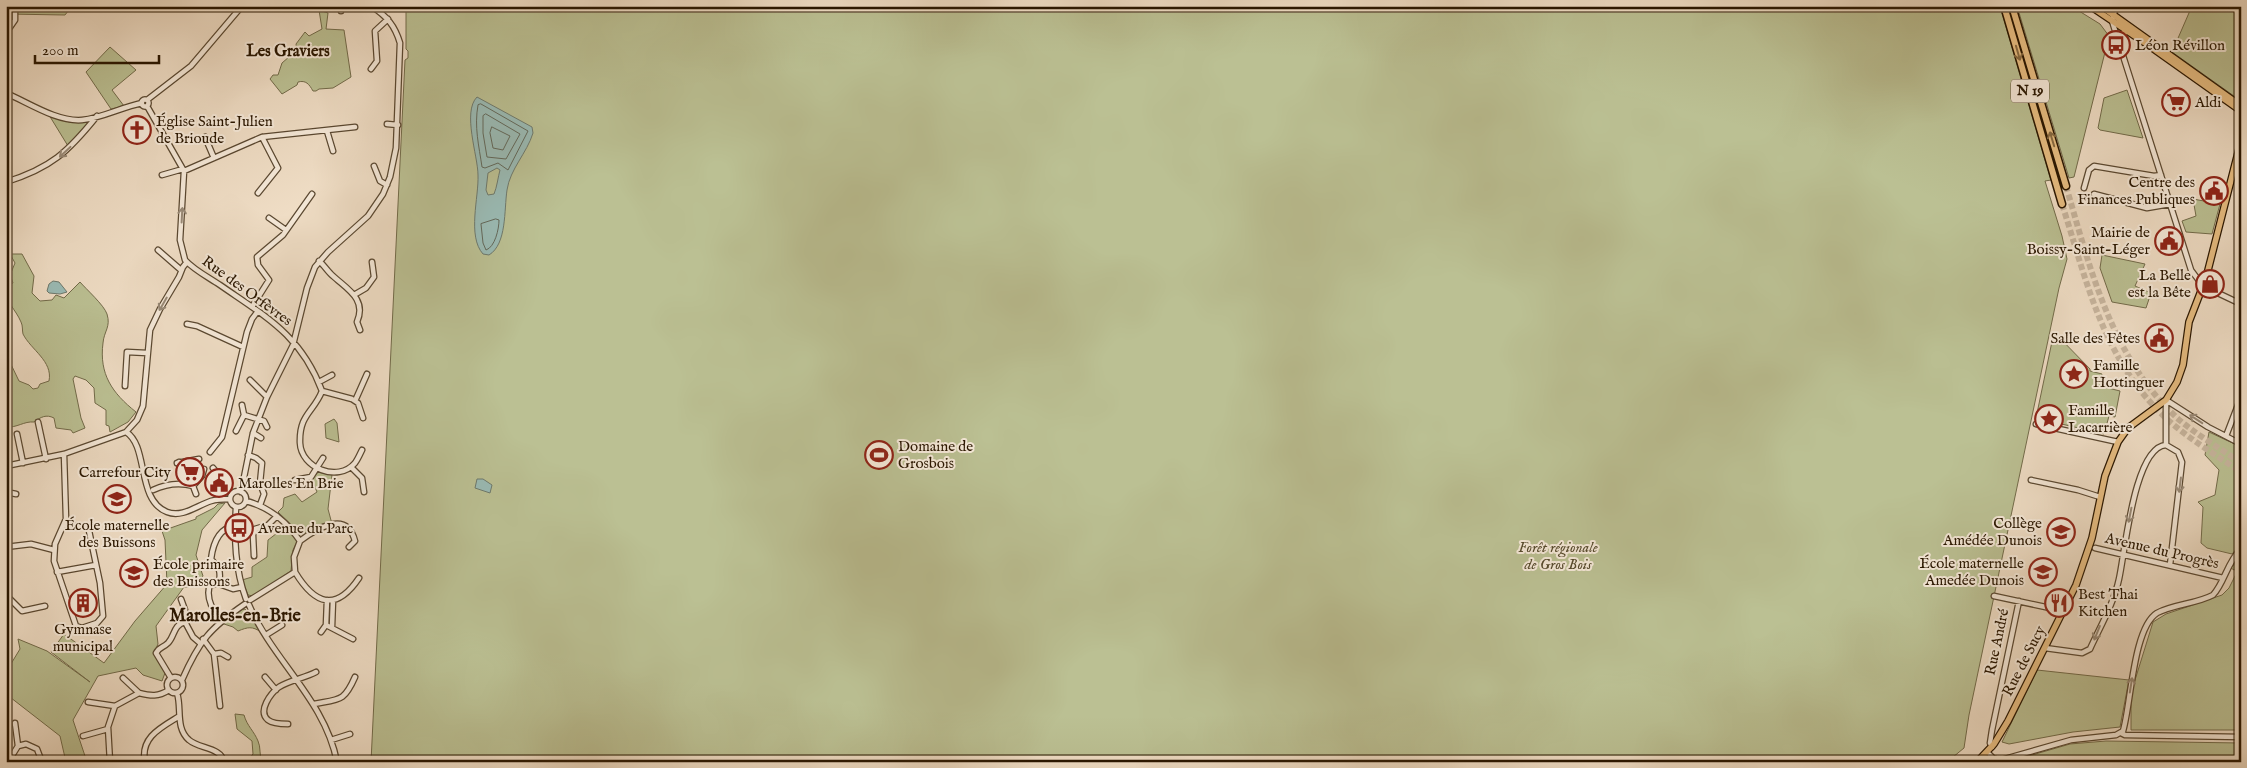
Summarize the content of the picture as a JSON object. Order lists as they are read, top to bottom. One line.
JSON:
{"streets":{"highway":["N 19"],"main road":["Rue de Sucy"],"street":["Rue des Orfèvres","Avenue du Progrès","Rue André"]},"crossings":[["Rue André","Rue de Sucy"]],"districts":["Les Graviers","Marolles-en-Brie"],"parks":["Forêt régionale de Gros Bois"],"places":{"bus stop":["Léon Révillon","Avenue du Parc"],"supermarket":["Aldi","Carrefour City"],"church":["Église Saint-Julien de Brioude"],"public building":["Centre des Finances Publiques","Mairie de Boissy-Saint-Léger","Salle des Fêtes","Marolles En Brie"],"shop":["La Belle est la Bête"],"place":["Famille Hottinguer","Famille Lacarrière"],"sports":["Domaine de Grosbois"],"school or university":["École maternelle des Buissons","Collège Amédée Dunois","École maternelle Amedée Dunois","École primaire des Buissons"],"building":["Gymnase municipal"],"restaurant":["Best Thai Kitchen"]},"scale_bar":"200 m"}
